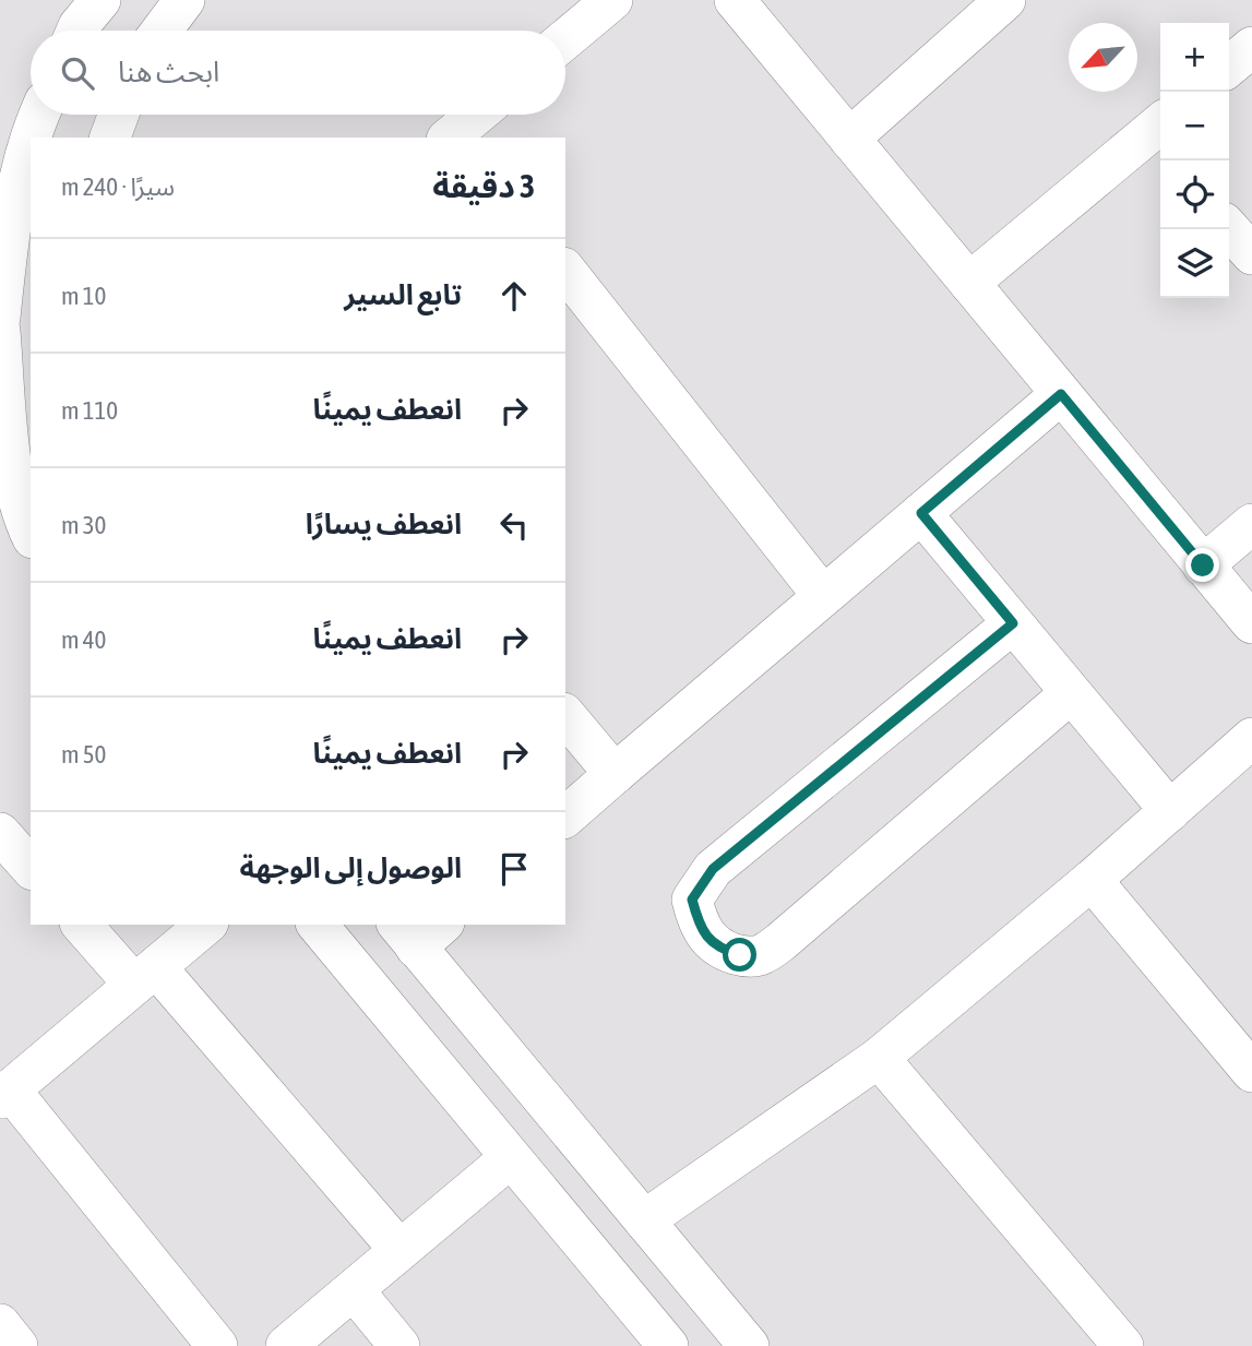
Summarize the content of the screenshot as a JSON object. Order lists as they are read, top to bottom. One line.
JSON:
{"north":"bottom left","page":{"map_buttons":["+","−"],"search":"ابحث هنا","heading":["3 دقيقة","سيرًا · 240 m"],"list":[["تابع السير","10 m"],["انعطف يمينًا","110 m"],["انعطف يسارًا","30 m"],["انعطف يمينًا","40 m"],["انعطف يمينًا","50 m"],"الوصول إلى الوجهة"]}}
